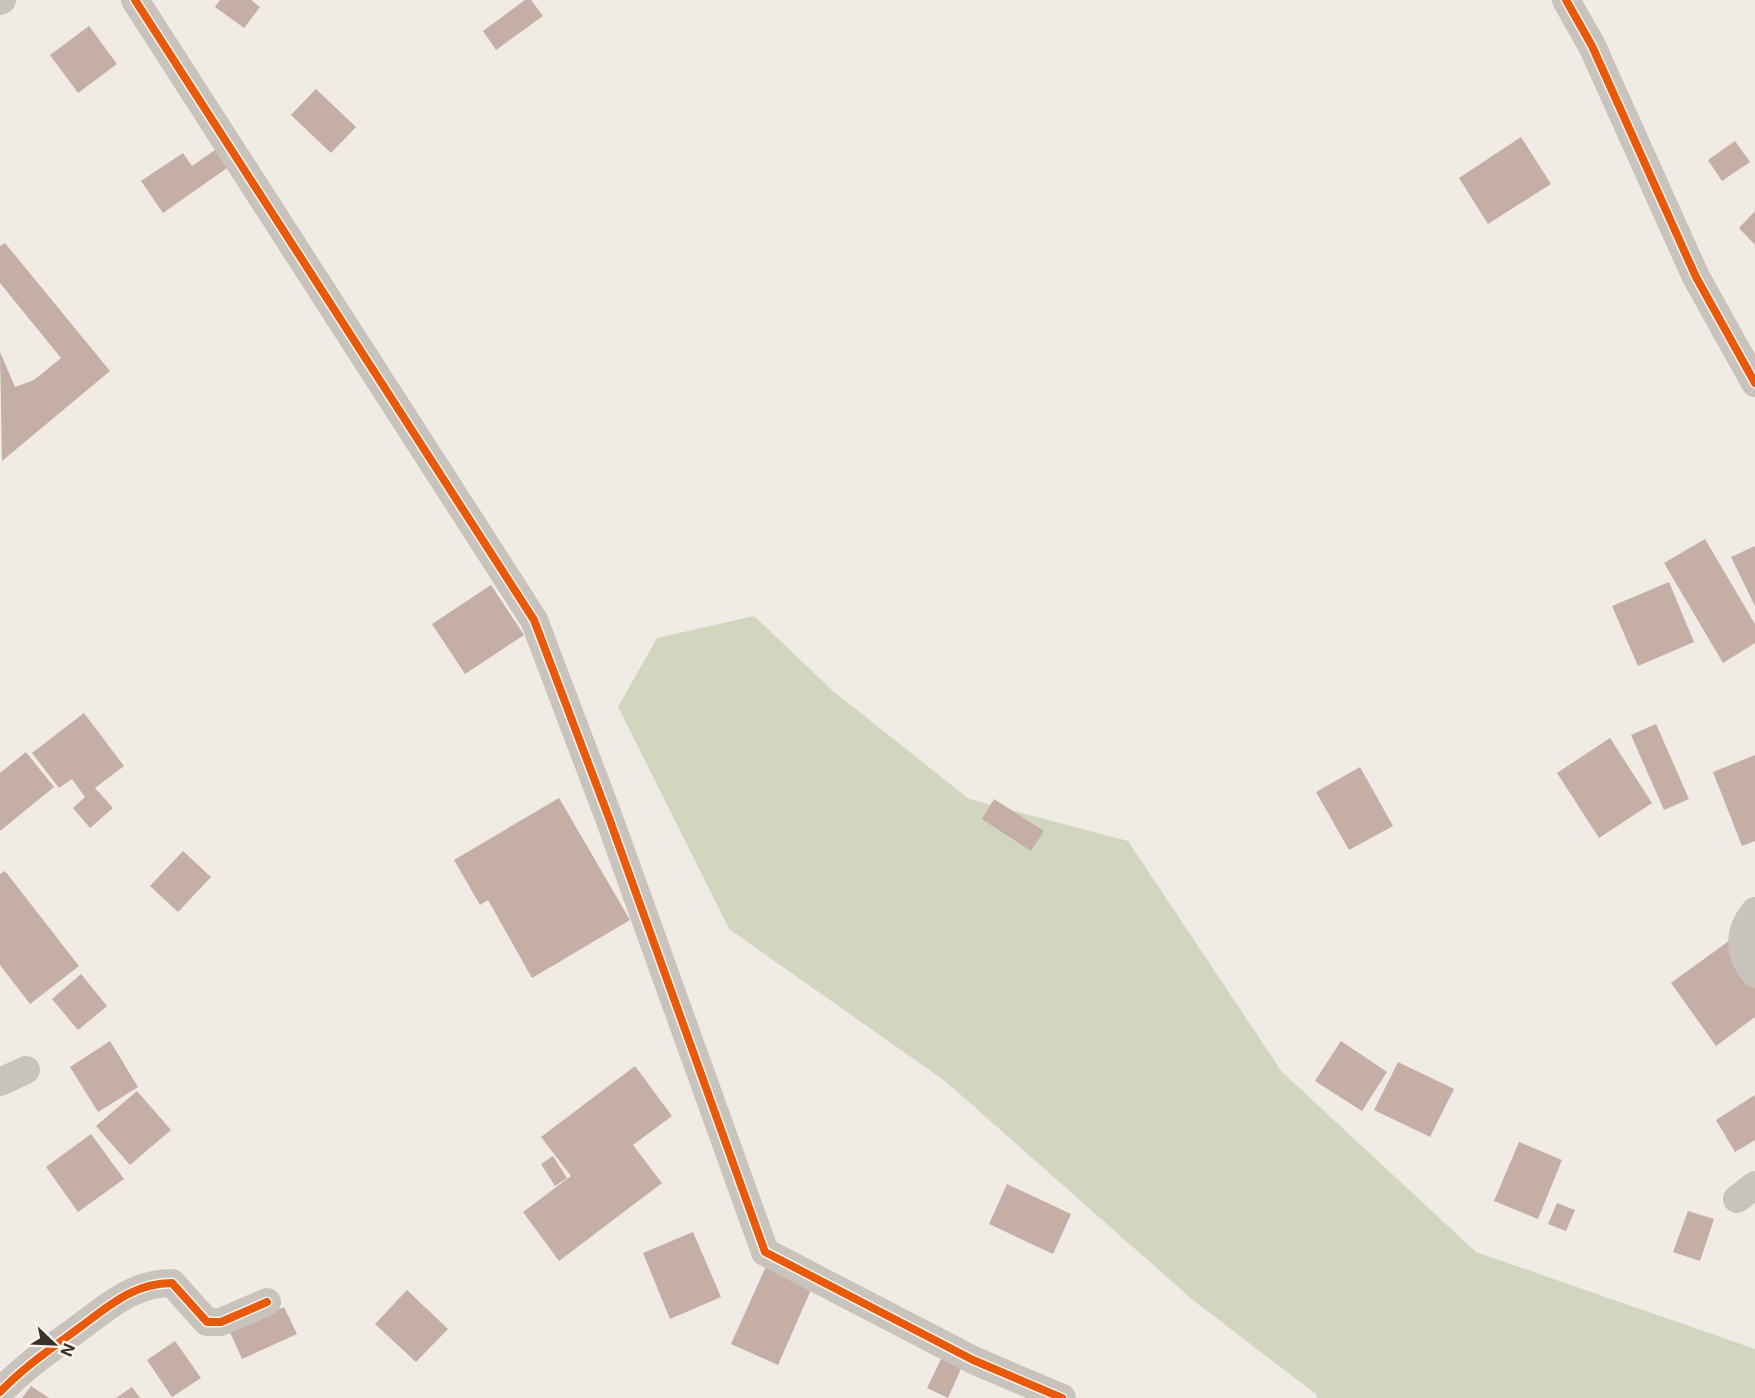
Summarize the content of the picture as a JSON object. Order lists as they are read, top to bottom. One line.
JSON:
{"north":"bottom right"}
